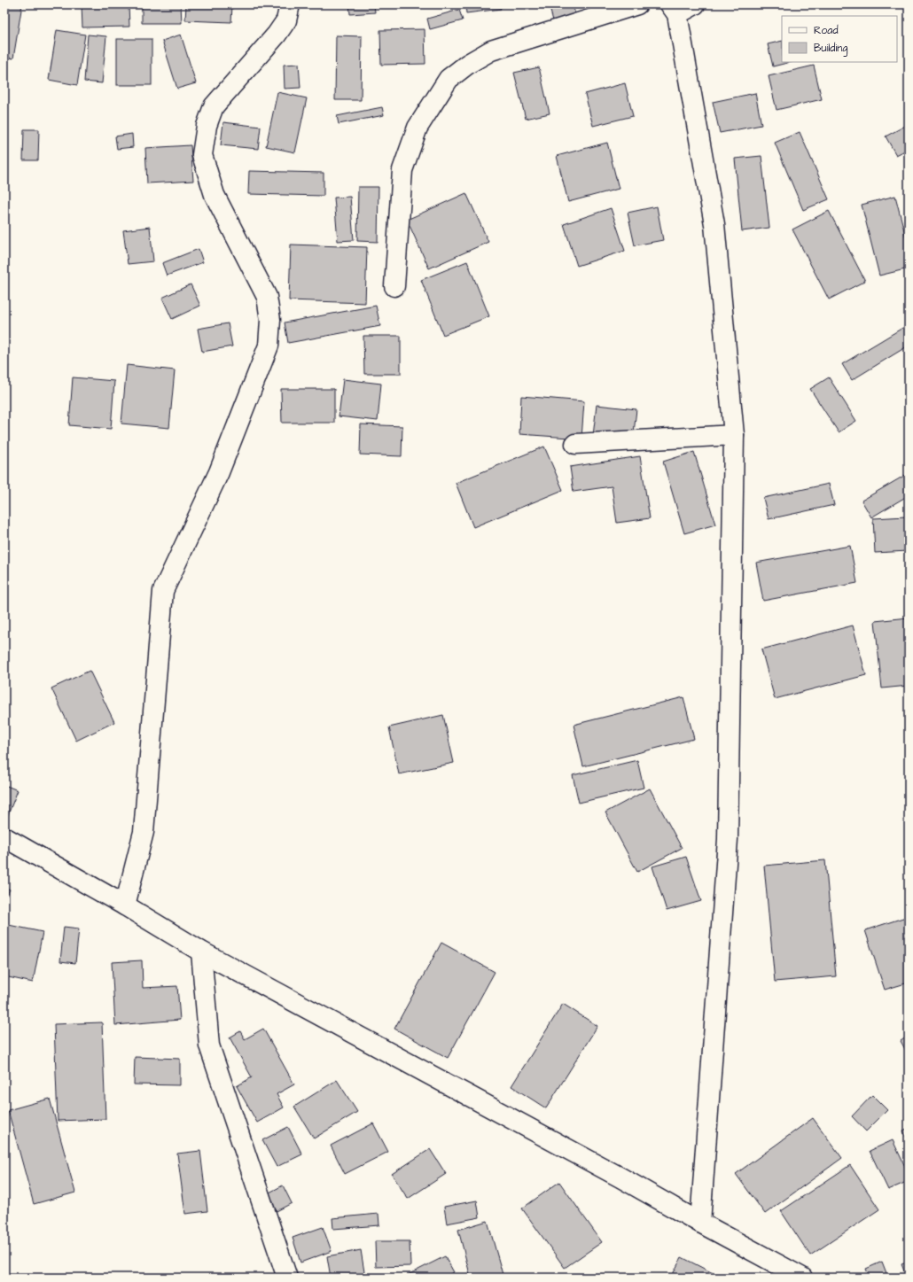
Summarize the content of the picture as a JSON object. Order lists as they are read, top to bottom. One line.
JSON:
{"legend":["Road","Building"]}
